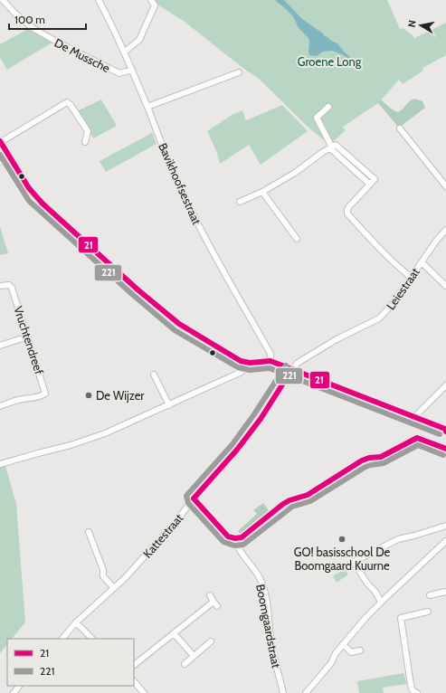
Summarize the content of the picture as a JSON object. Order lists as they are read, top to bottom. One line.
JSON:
{"streets":{"street":["De Mussche","Bavikhoofsestraat","Leiestraat","Vruchtendreef","Kattestraat","Boomgaardstraat"]},"crossings":[["De Mussche","Bavikhoofsestraat"],["Leiestraat","Kattestraat"],["Kattestraat","Boomgaardstraat"]],"parks":["Groene Long"],"places":["De Wijzer","GO! basisschool De Boomgaard Kuurne"],"lines":["transit line 21","transit line 221"],"legend":["21","221"],"scale_bar":"100 m","north":"left"}
